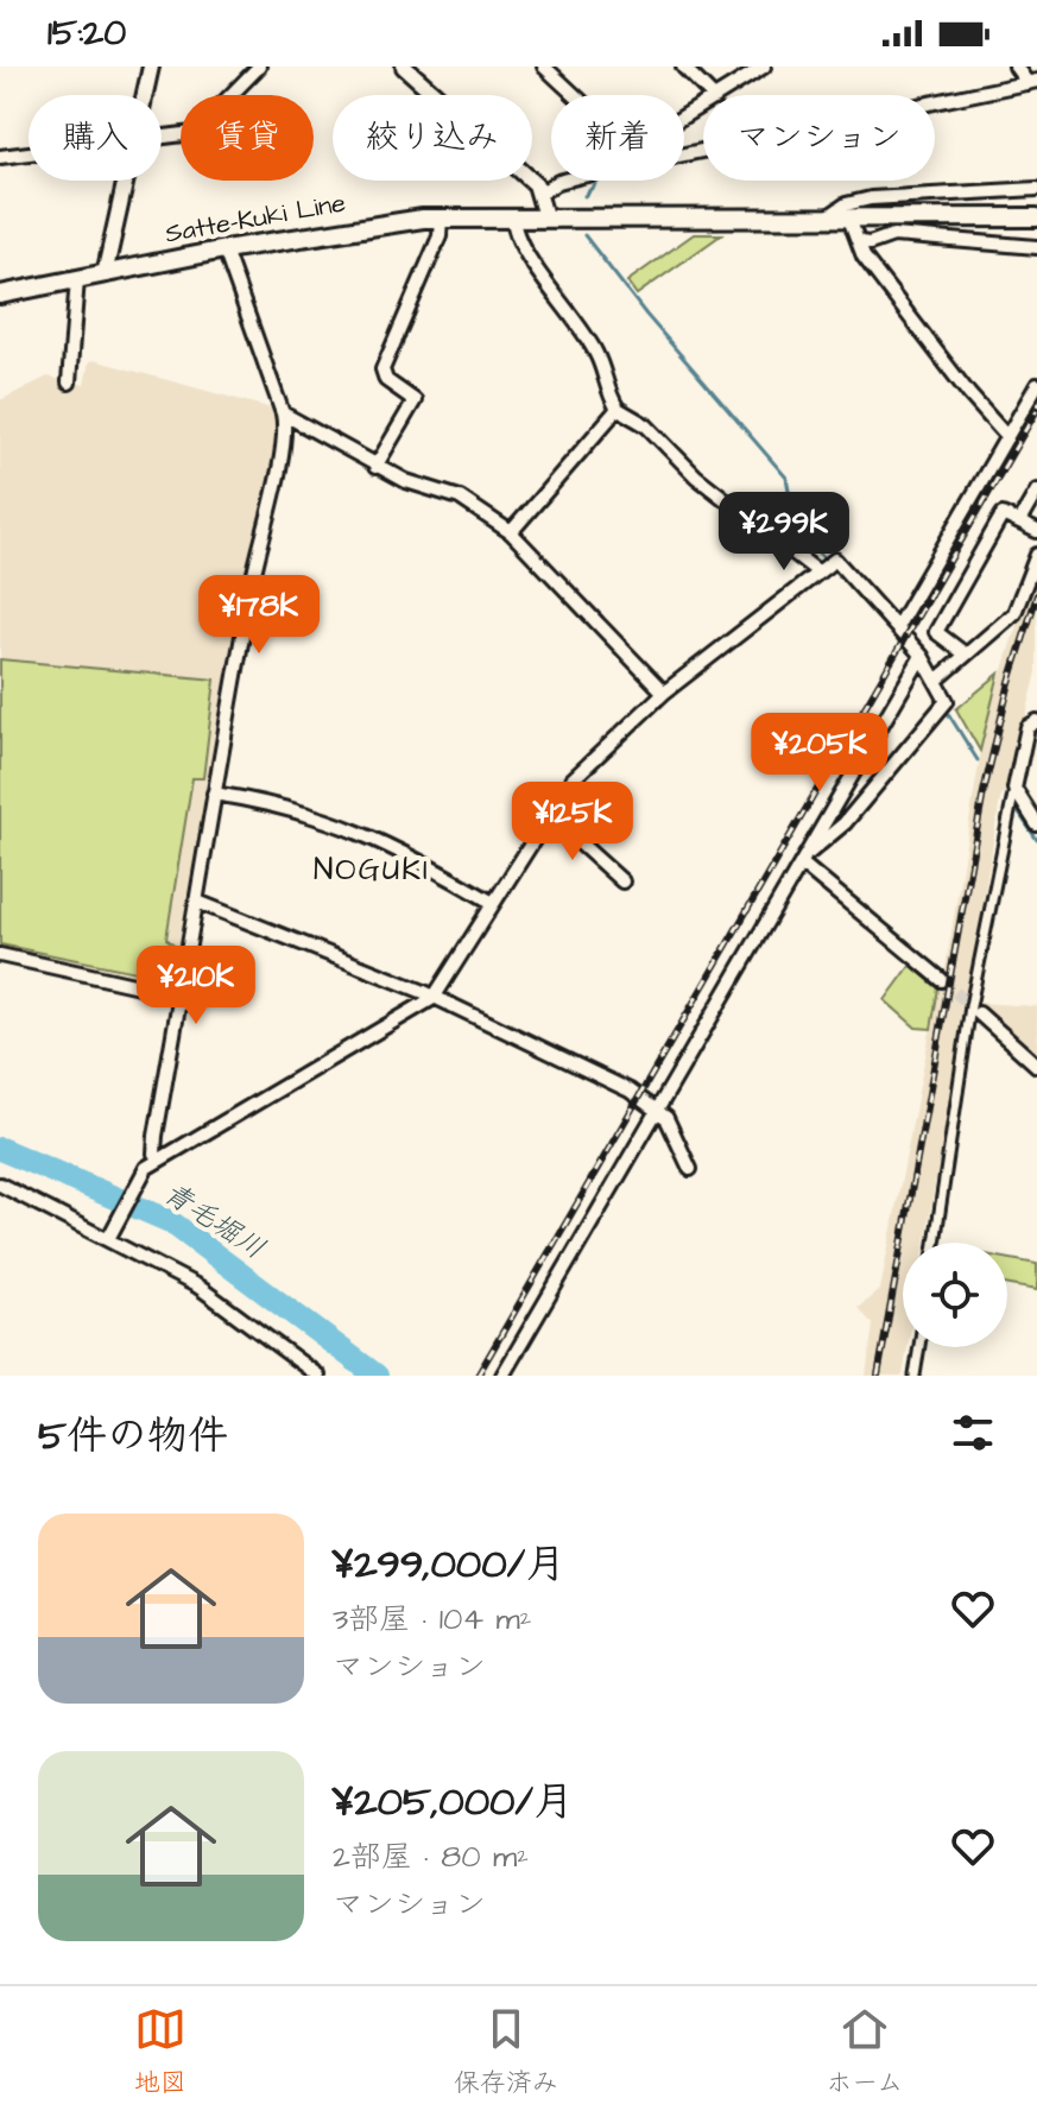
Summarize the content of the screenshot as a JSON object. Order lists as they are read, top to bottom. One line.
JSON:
{"streets":{"main road":["Satte-Kuki Line"]},"districts":["NOGUKI"],"water":["青毛堀川"],"page":{"status":"15:20","chip":["購入","賃貸","絞り込み","新着","マンション"],"price":["¥299K","¥178K","¥205K","¥125K","¥210K"],"heading":"5件の物件","list":[{"name":"¥299,000/月","note":"3部屋 · 104 m² · マンション"},{"name":"¥205,000/月","note":"2部屋 · 80 m² · マンション"}],"tabs":["地図","保存済み","ホーム"]}}
